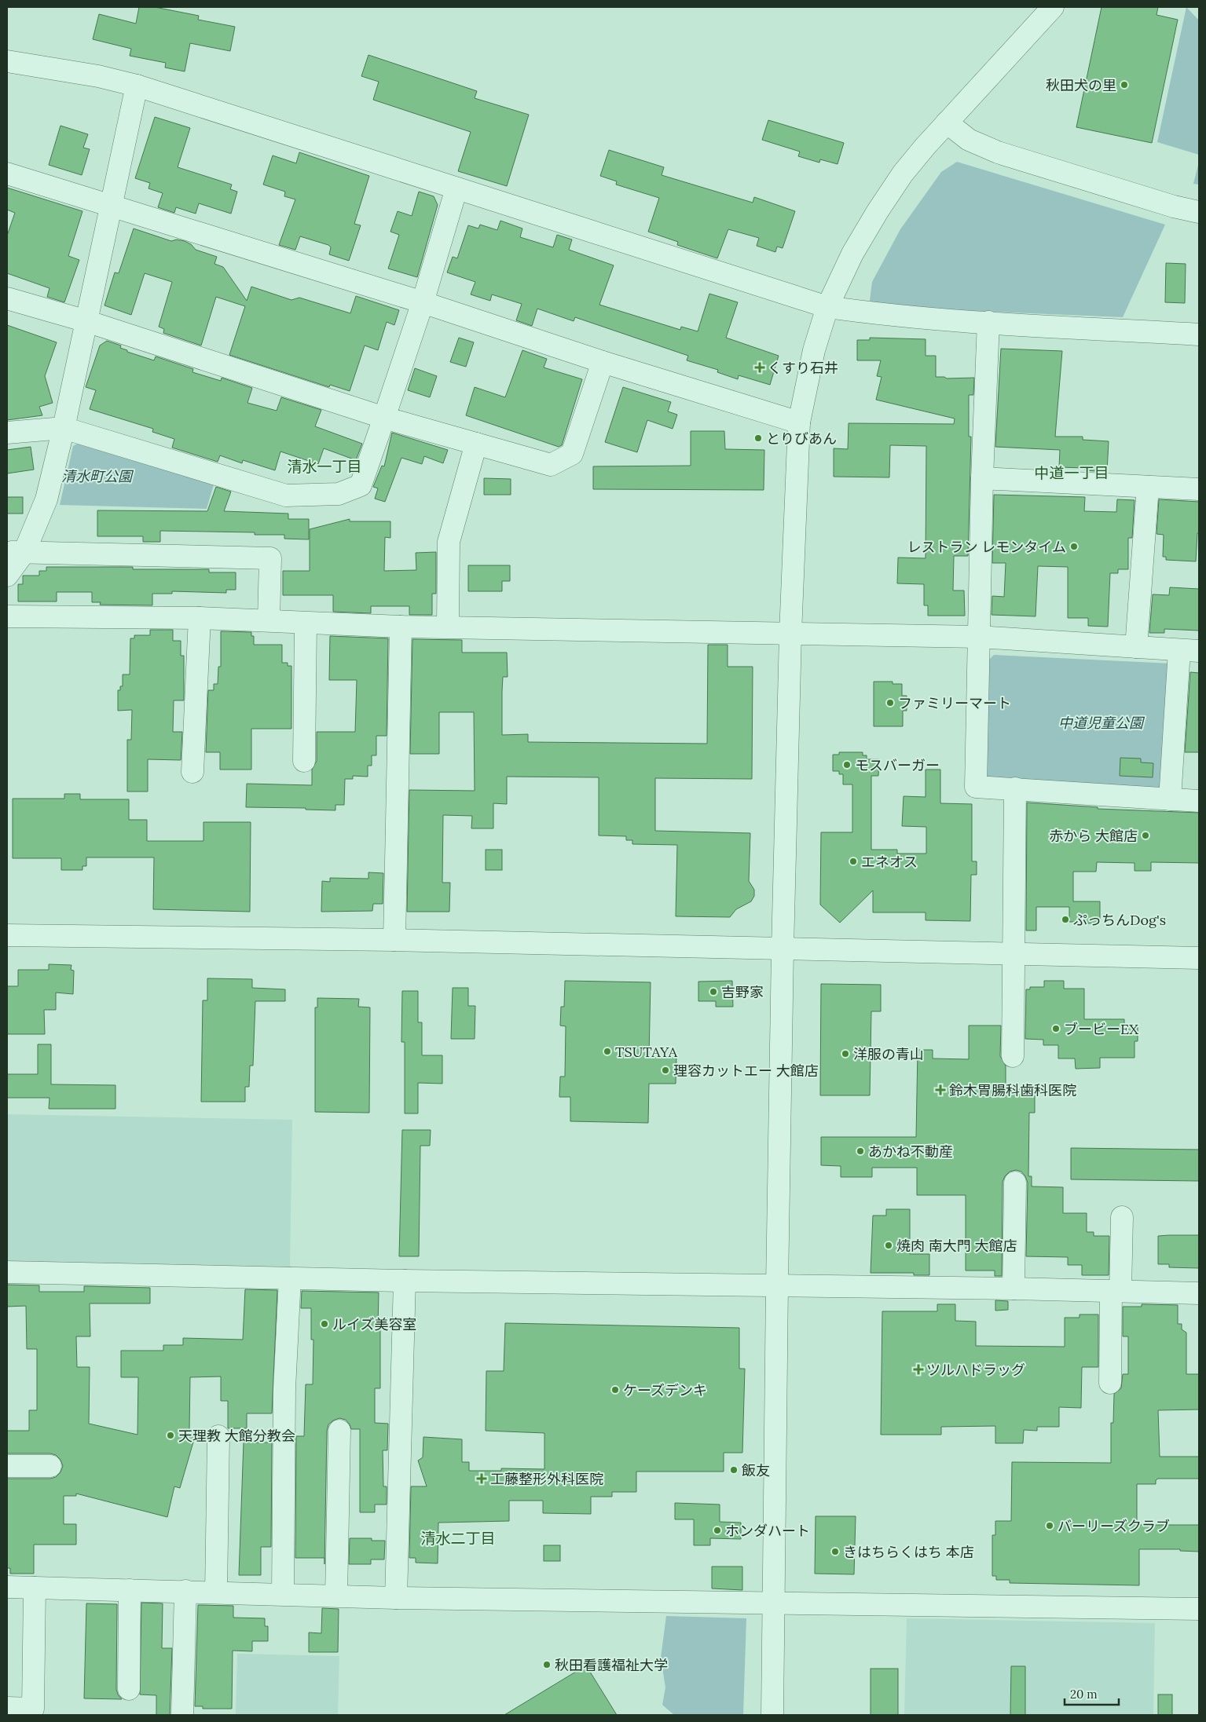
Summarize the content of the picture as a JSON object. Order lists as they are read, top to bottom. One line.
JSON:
{"districts":["清水一丁目","中道一丁目","清水二丁目"],"parks":["清水町公園","中道児童公園"],"places":{"other":["秋田犬の里","とりびあん","レストラン レモンタイム","ファミリーマート","モスバーガー","赤から 大館店","エネオス","ぷっちんDog's","吉野家","ブービーEX","TSUTAYA","洋服の青山","理容カットエー 大館店","あかね不動産","焼肉 南大門 大館店","ルイズ美容室","ケーズデンキ","天理教 大館分教会","飯友","バーリーズクラブ","ホンダハート","きはちらくはち 本店","秋田看護福祉大学"],"health":["くすり石井","鈴木胃腸科歯科医院","ツルハドラッグ","工藤整形外科医院"]},"scale_bar":"20 m"}
